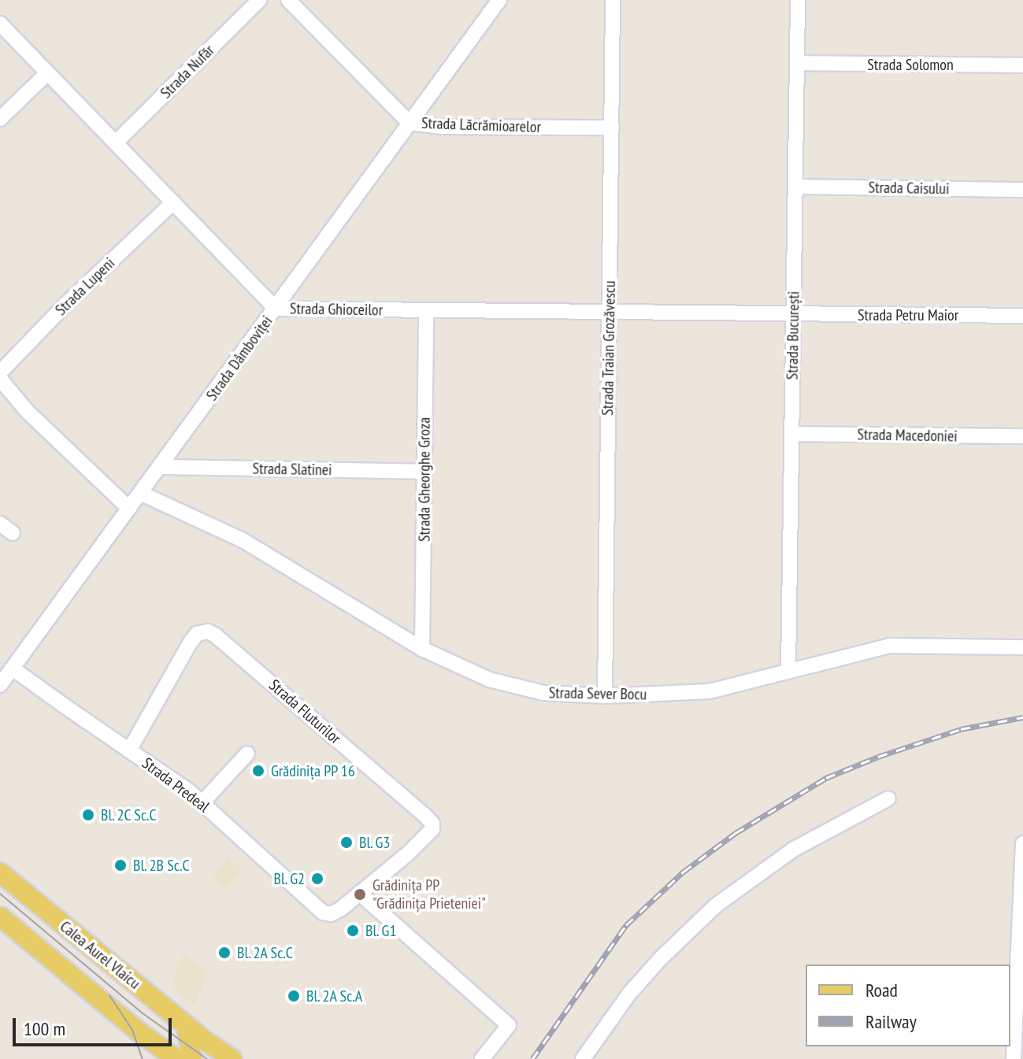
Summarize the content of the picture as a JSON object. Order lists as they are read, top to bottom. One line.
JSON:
{"streets":{"main road":["Calea Aurel Vlaicu"],"street":["Strada Solomon","Strada Nufăr","Strada Lăcrămioarelor","Strada Caisului","Strada Lupeni","Strada Ghioceilor","Strada Petru Maior","Strada București","Strada Traian Grozăvescu","Strada Dâmboviței","Strada Macedoniei","Strada Slatinei","Strada Gheorghe Groza","Strada Sever Bocu","Strada Fluturilor","Strada Predeal"]},"crossings":[["Strada Solomon","Strada București"],["Strada Nufăr","Strada Ghioceilor"],["Strada Lăcrămioarelor","Strada Traian Grozăvescu"],["Strada Lăcrămioarelor","Strada Dâmboviței"],["Strada Caisului","Strada București"],["Strada Lupeni","Strada Ghioceilor"],["Strada Ghioceilor","Strada Petru Maior"],["Strada Ghioceilor","Strada București"],["Strada Ghioceilor","Strada Traian Grozăvescu"],["Strada Ghioceilor","Strada Dâmboviței"],["Strada Ghioceilor","Strada Gheorghe Groza"],["Strada Petru Maior","Strada București"],["Strada București","Strada Macedoniei"],["Strada București","Strada Sever Bocu"],["Strada Traian Grozăvescu","Strada Sever Bocu"],["Strada Dâmboviței","Strada Slatinei"],["Strada Dâmboviței","Strada Sever Bocu"],["Strada Dâmboviței","Strada Predeal"],["Strada Slatinei","Strada Gheorghe Groza"],["Strada Gheorghe Groza","Strada Sever Bocu"],["Strada Fluturilor","Strada Predeal"]],"places":["Grădinița PP 16","Bl. 2C Sc.C","Bl. G3","Bl. 2B Sc.C","Bl. G2","Grădinița PP \"Grădinița Prieteniei\"","Bl. G1","Bl. 2A Sc.C","Bl. 2A Sc.A"],"legend":["Road","Railway"],"scale_bar":"100 m"}
